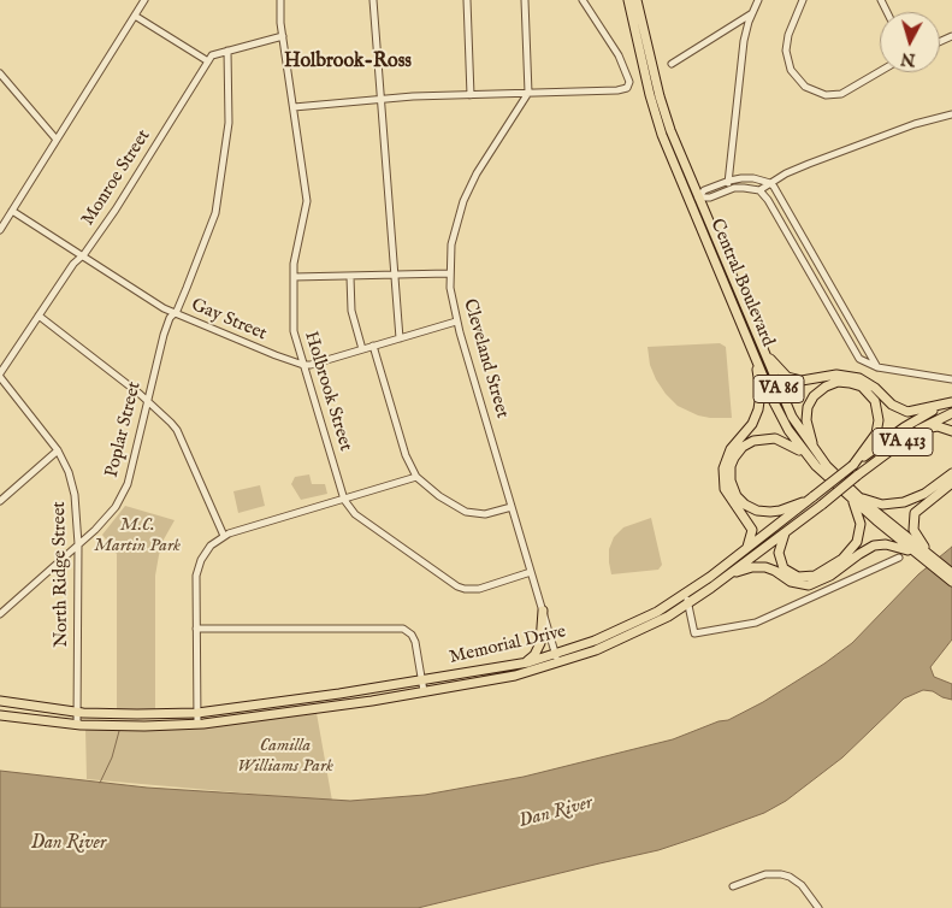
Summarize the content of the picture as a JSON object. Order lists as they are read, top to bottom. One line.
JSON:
{"streets":{"main road":["Central Boulevard","VA 86","VA 413","Memorial Drive"],"street":["Monroe Street","Gay Street","Cleveland Street","Holbrook Street","Poplar Street","North Ridge Street"]},"crossings":[["Monroe Street","Gay Street"],["Monroe Street","Holbrook Street"],["Monroe Street","Poplar Street"],["Monroe Street","North Ridge Street"],["Gay Street","Holbrook Street"],["Gay Street","Poplar Street"],["Cleveland Street","Holbrook Street"],["Cleveland Street","Memorial Drive"],["Poplar Street","North Ridge Street"],["North Ridge Street","Memorial Drive"]],"districts":["Holbrook-Ross"],"water":["Dan River"],"parks":["M.C. Martin Park","Camilla Williams Park"],"north":"bottom"}
